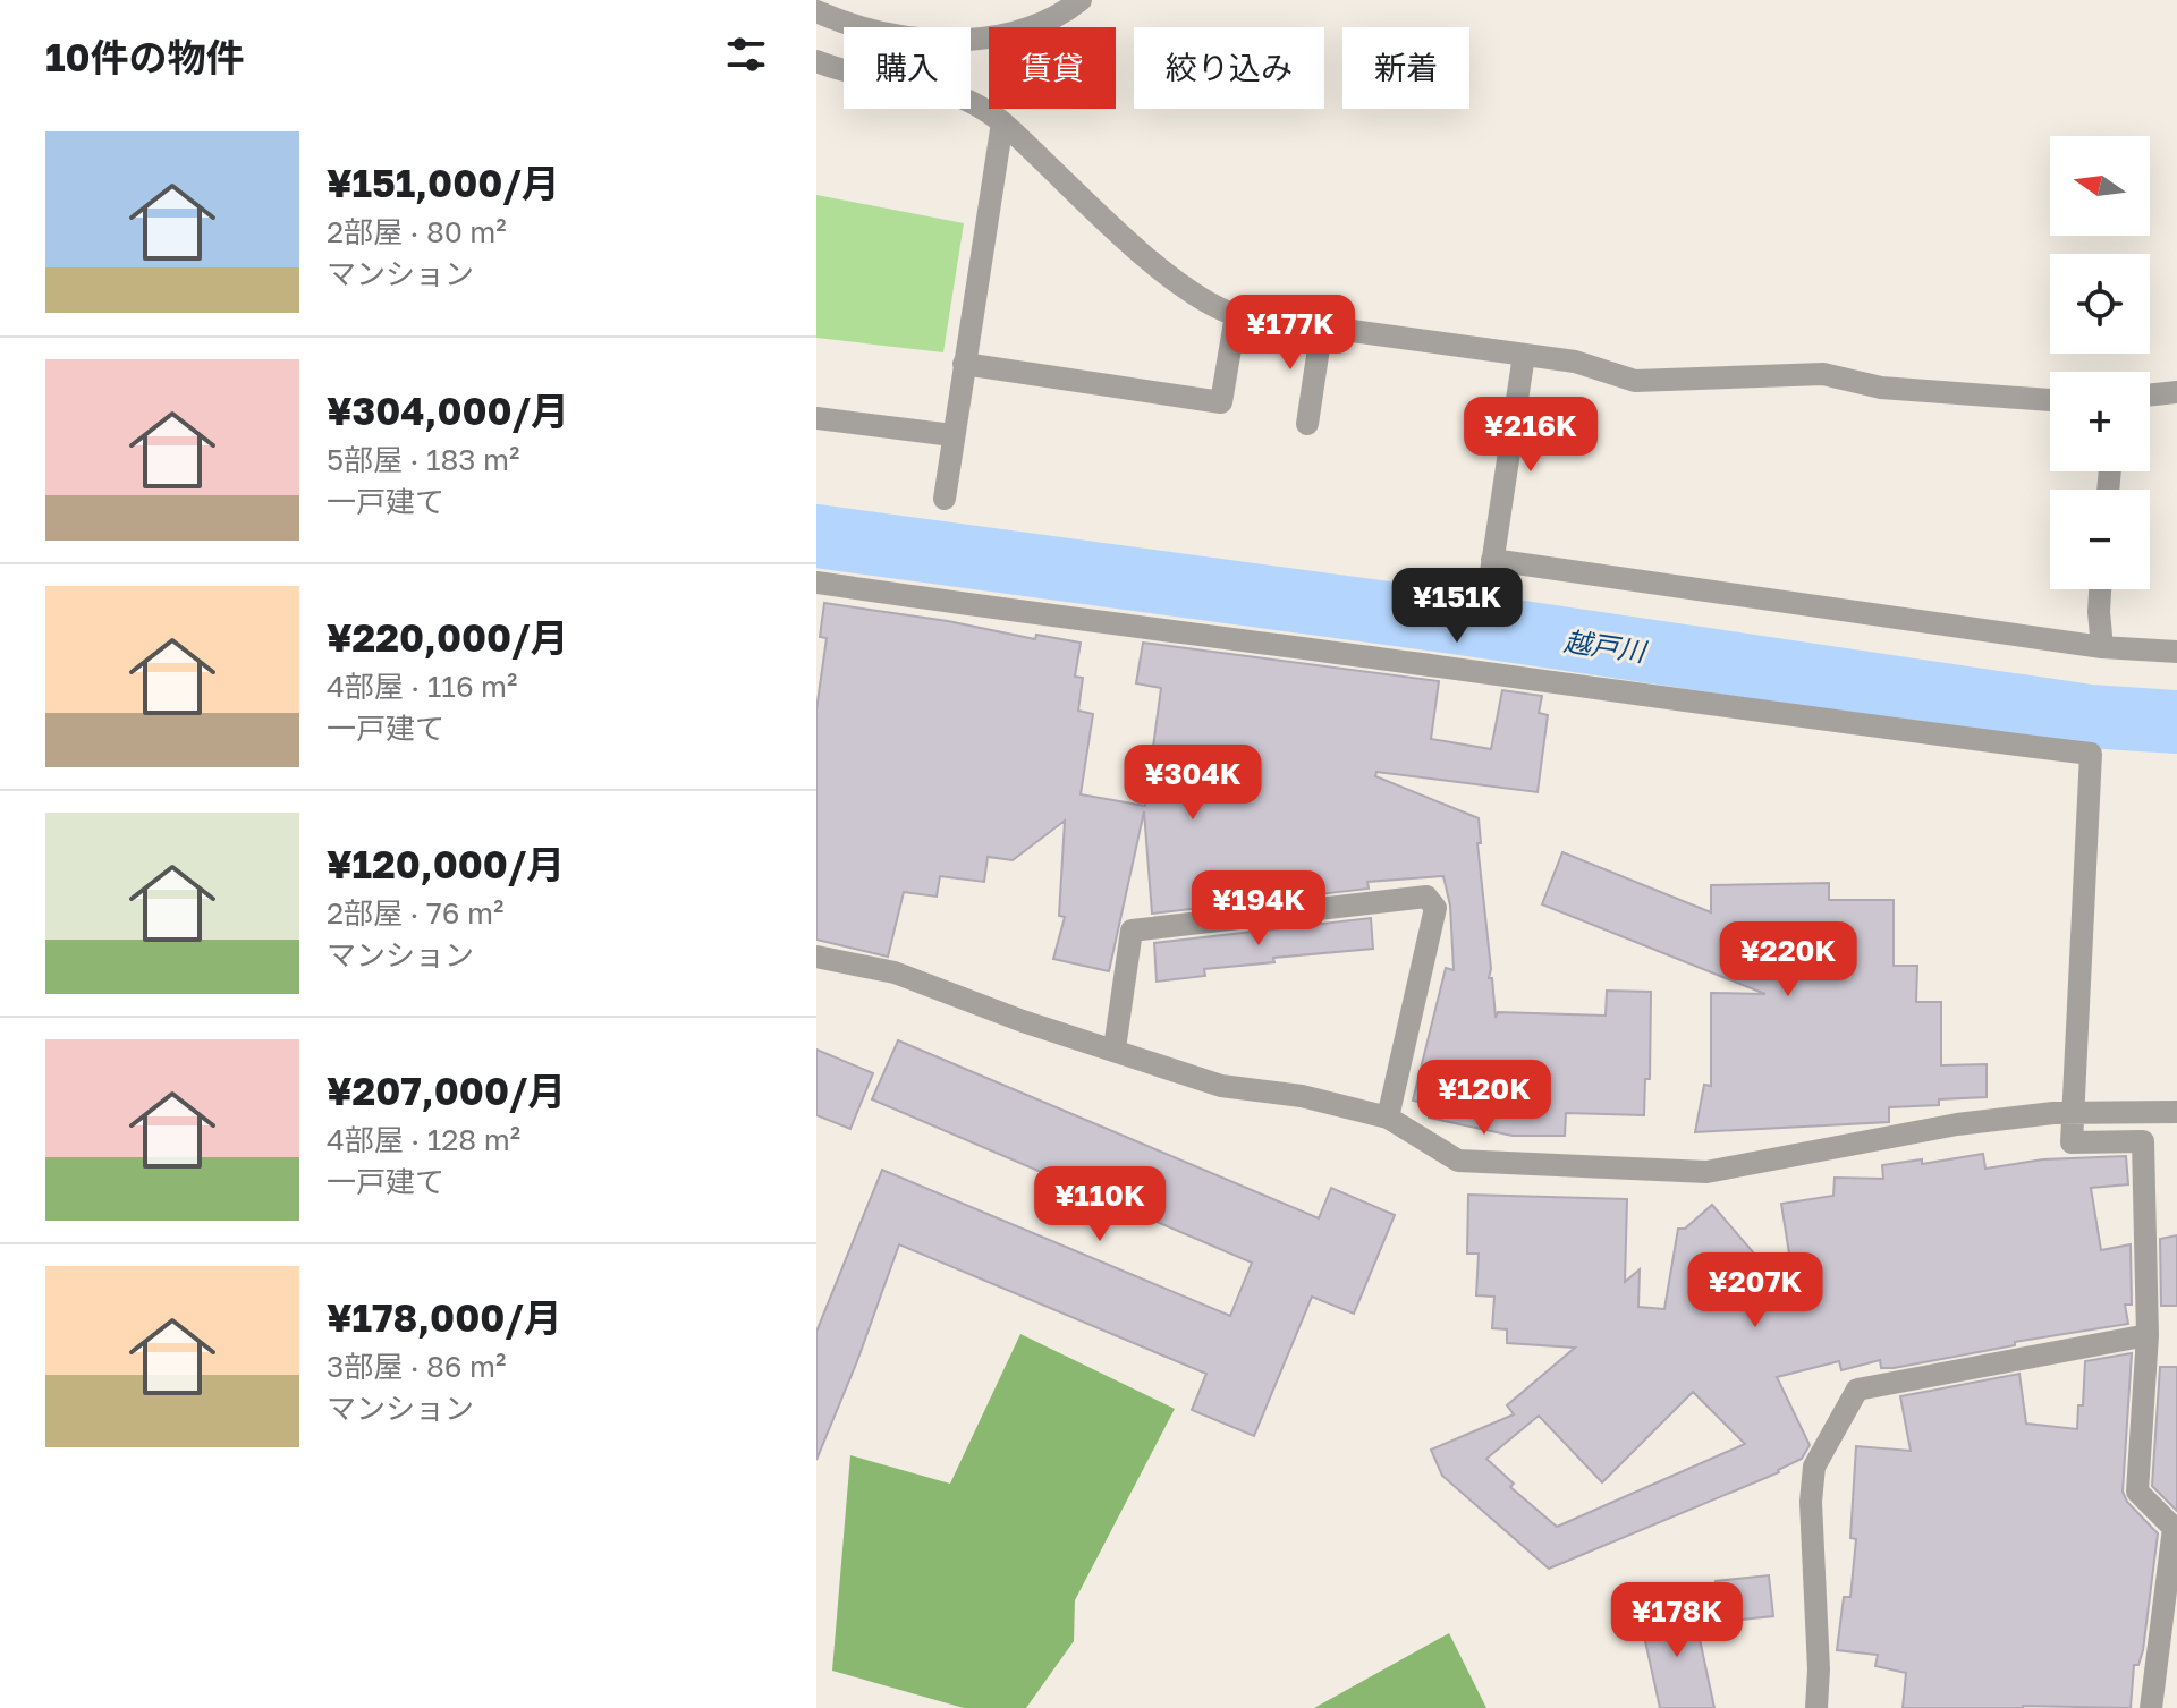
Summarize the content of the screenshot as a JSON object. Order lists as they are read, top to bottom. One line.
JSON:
{"water":["越戸川"],"north":"left","page":{"heading":"10件の物件","chip":["購入","賃貸","絞り込み","新着"],"list":[{"name":"¥151,000/月","note":"2部屋 · 80 m² · マンション"},{"name":"¥304,000/月","note":"5部屋 · 183 m² · 一戸建て"},{"name":"¥220,000/月","note":"4部屋 · 116 m² · 一戸建て"},{"name":"¥120,000/月","note":"2部屋 · 76 m² · マンション"},{"name":"¥207,000/月","note":"4部屋 · 128 m² · 一戸建て"},{"name":"¥178,000/月","note":"3部屋 · 86 m² · マンション"}],"map_buttons":["+","−"],"price":["¥177K","¥216K","¥151K","¥304K","¥194K","¥220K","¥120K","¥110K","¥207K","¥178K"]}}
